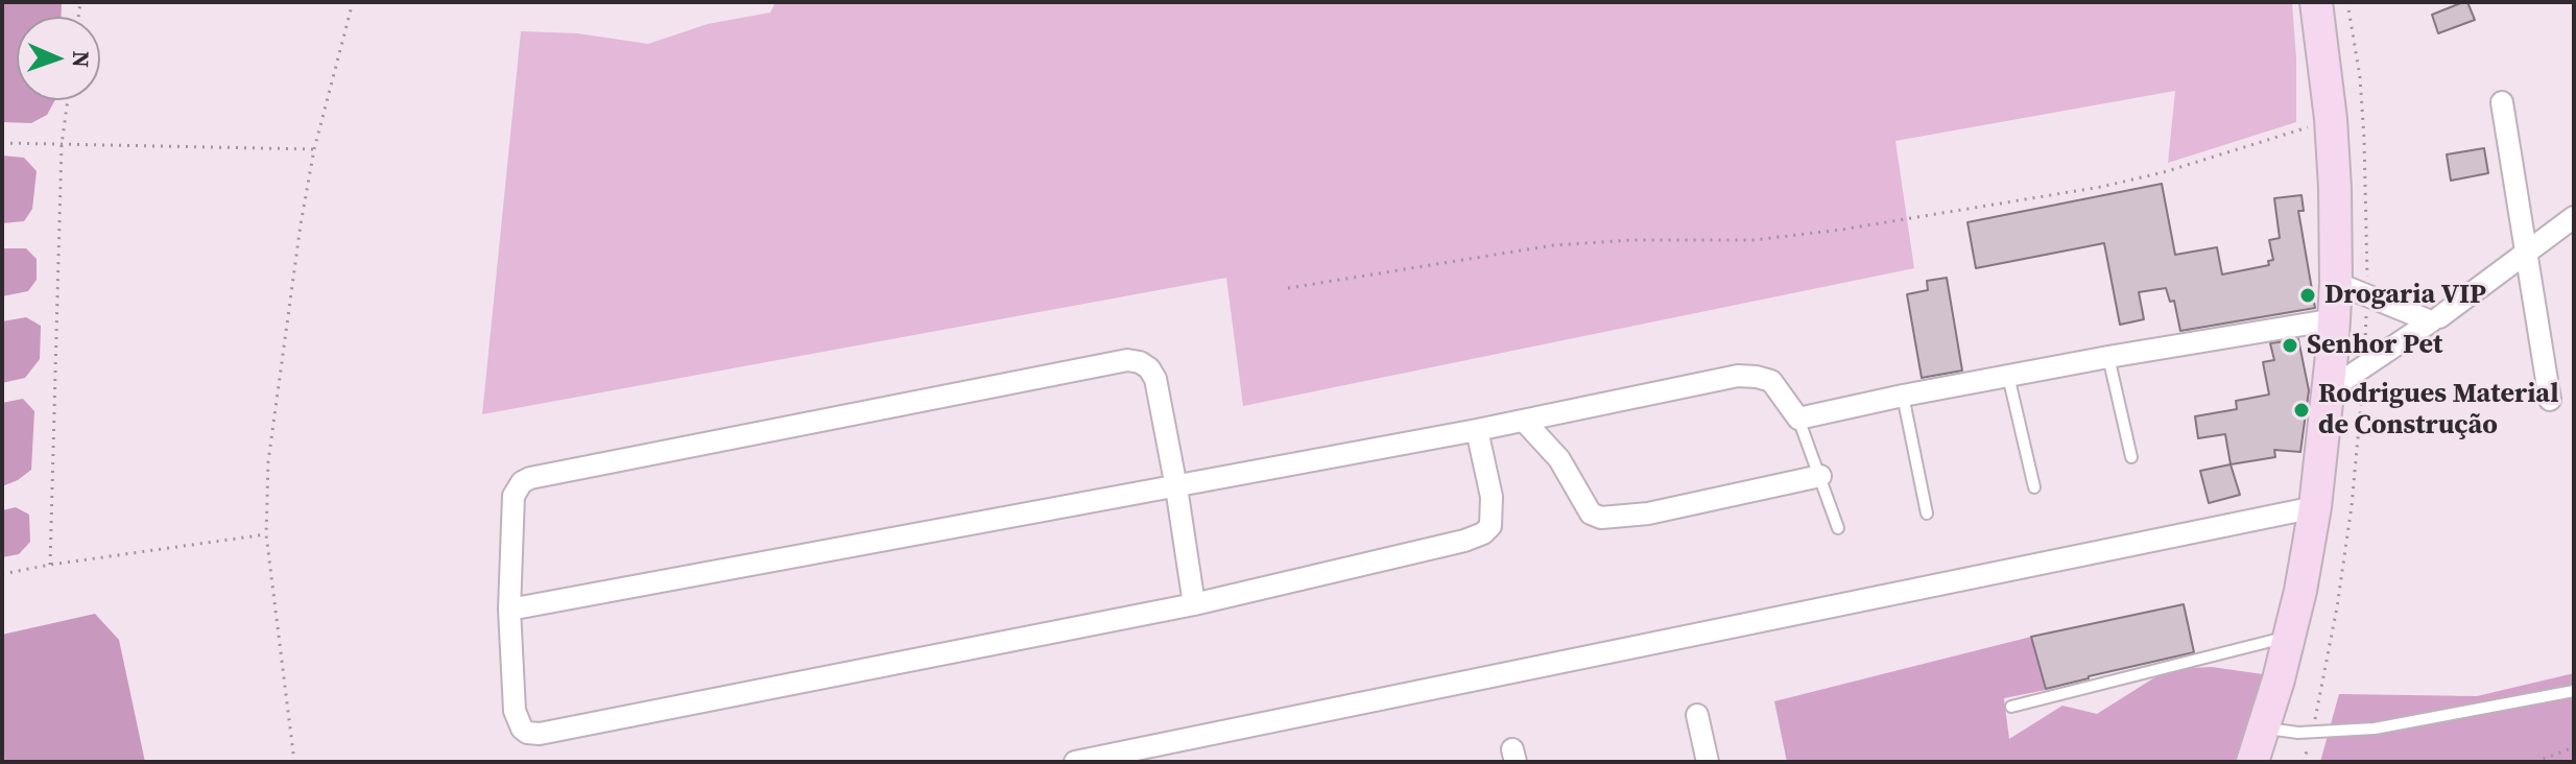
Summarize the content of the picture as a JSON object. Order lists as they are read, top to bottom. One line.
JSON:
{"places":["Drogaria VIP","Senhor Pet","Rodrigues Material de Construção"],"north":"right"}
